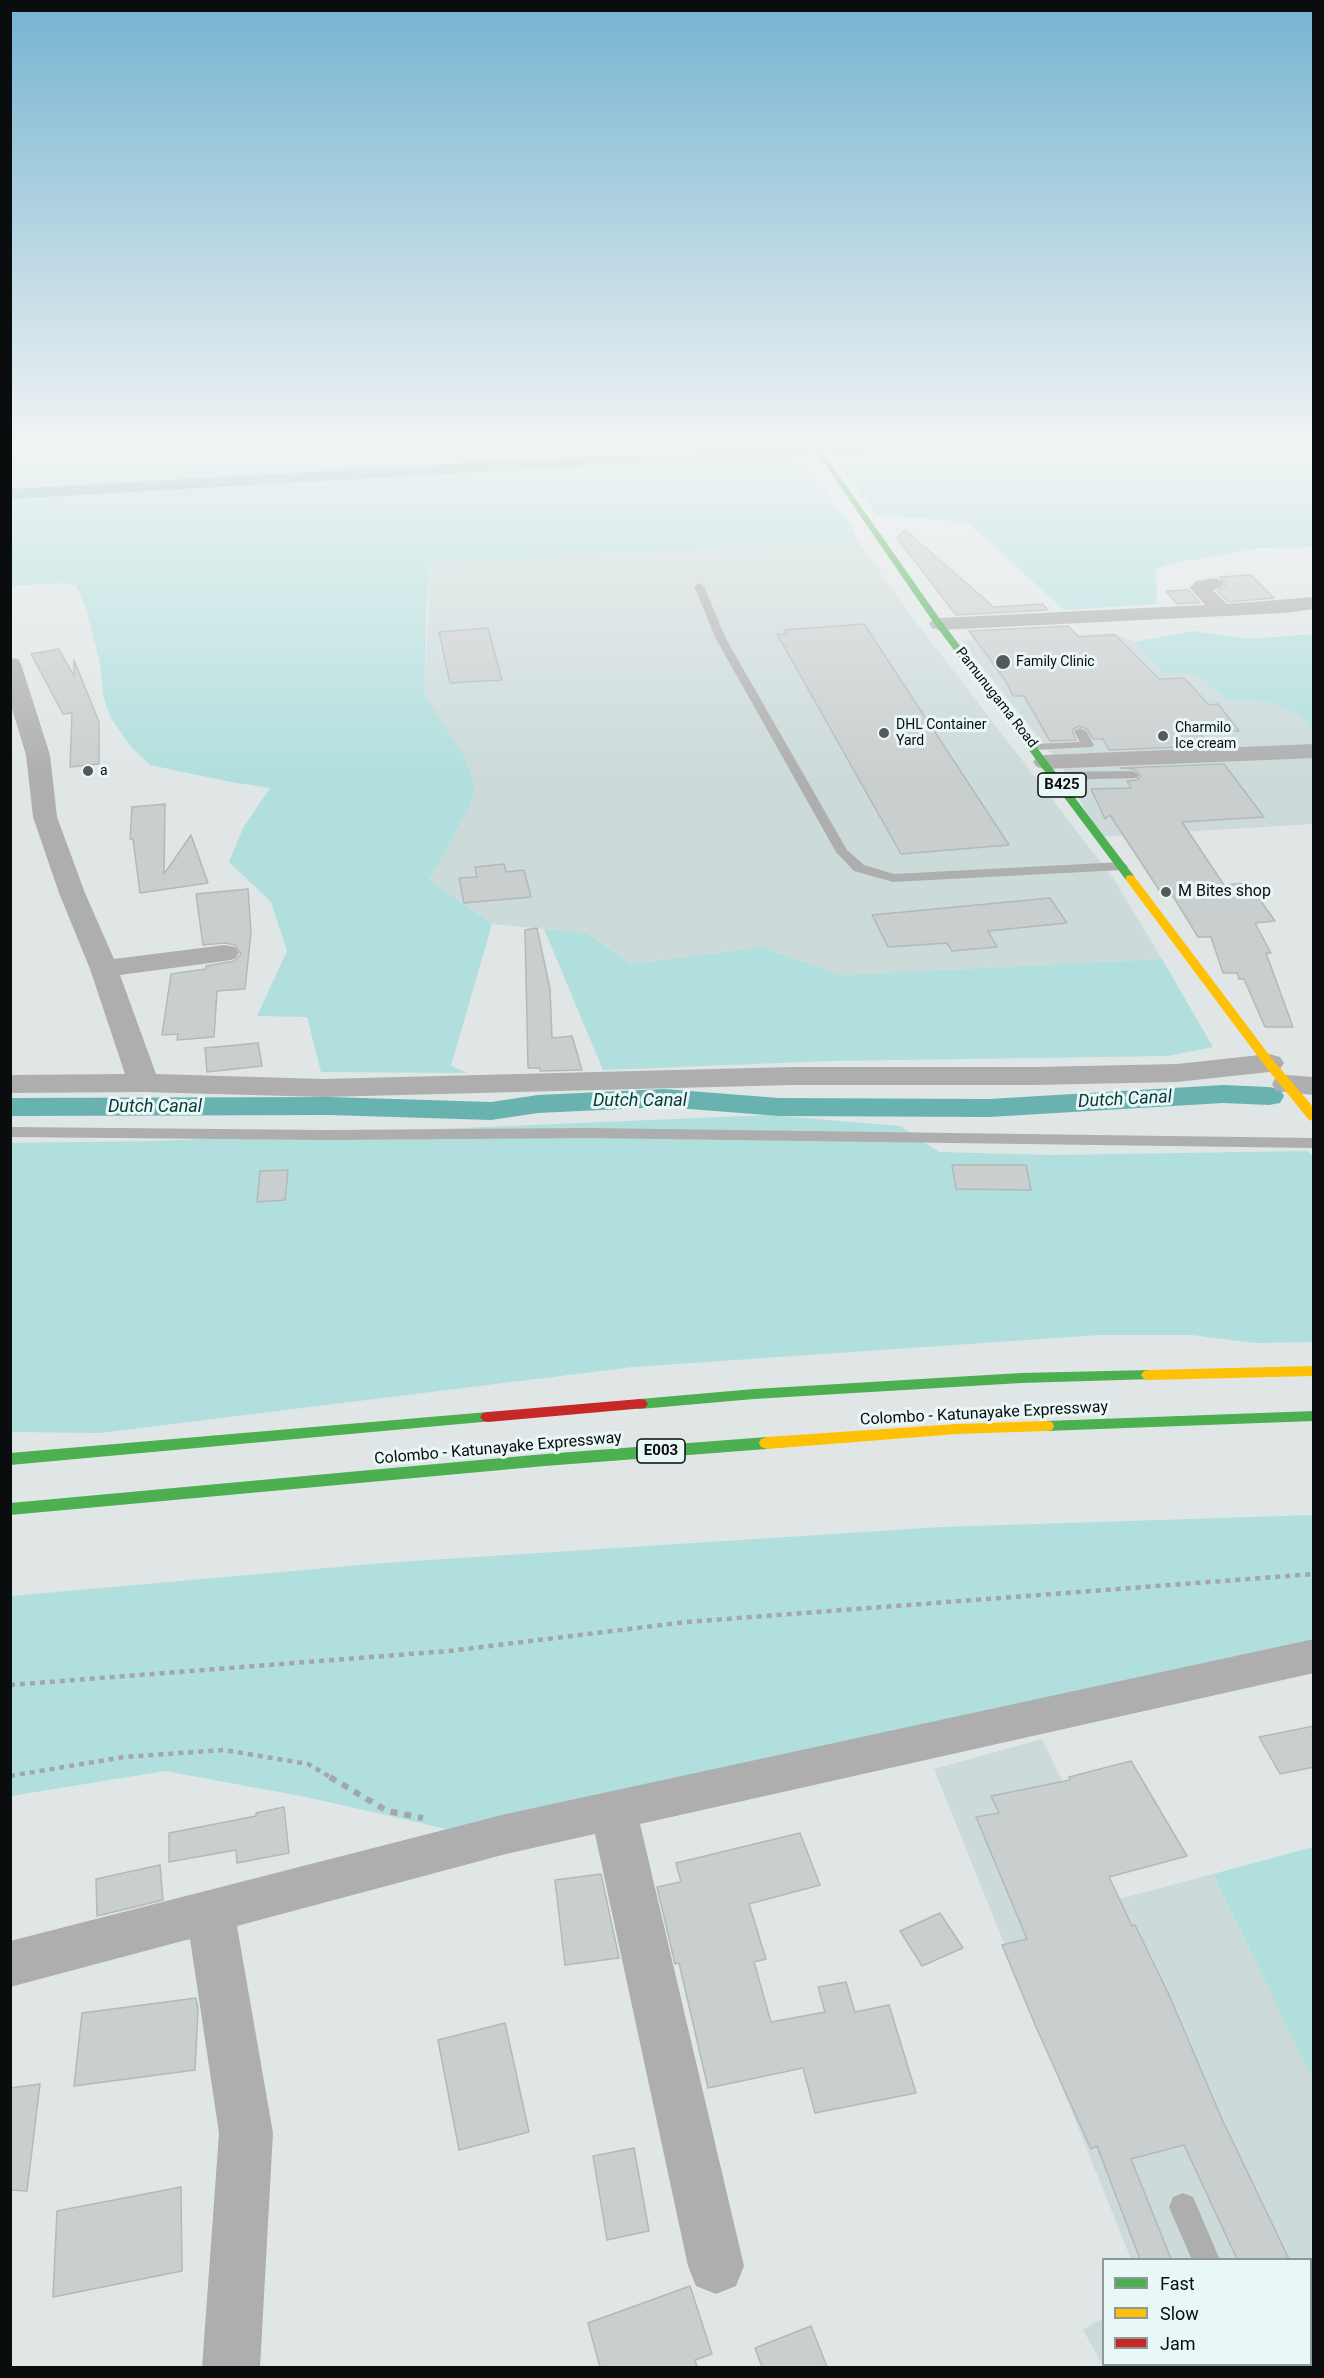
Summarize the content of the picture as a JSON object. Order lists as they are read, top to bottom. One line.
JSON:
{"streets":{"main road":["Pamunugama Road","B425","Colombo - Katunayake Expressway","E003"]},"water":["Dutch Canal"],"places":["Family Clinic","DHL Container Yard","Charmilo Ice cream","a","M Bites shop"],"legend":["Fast","Slow","Jam"]}
